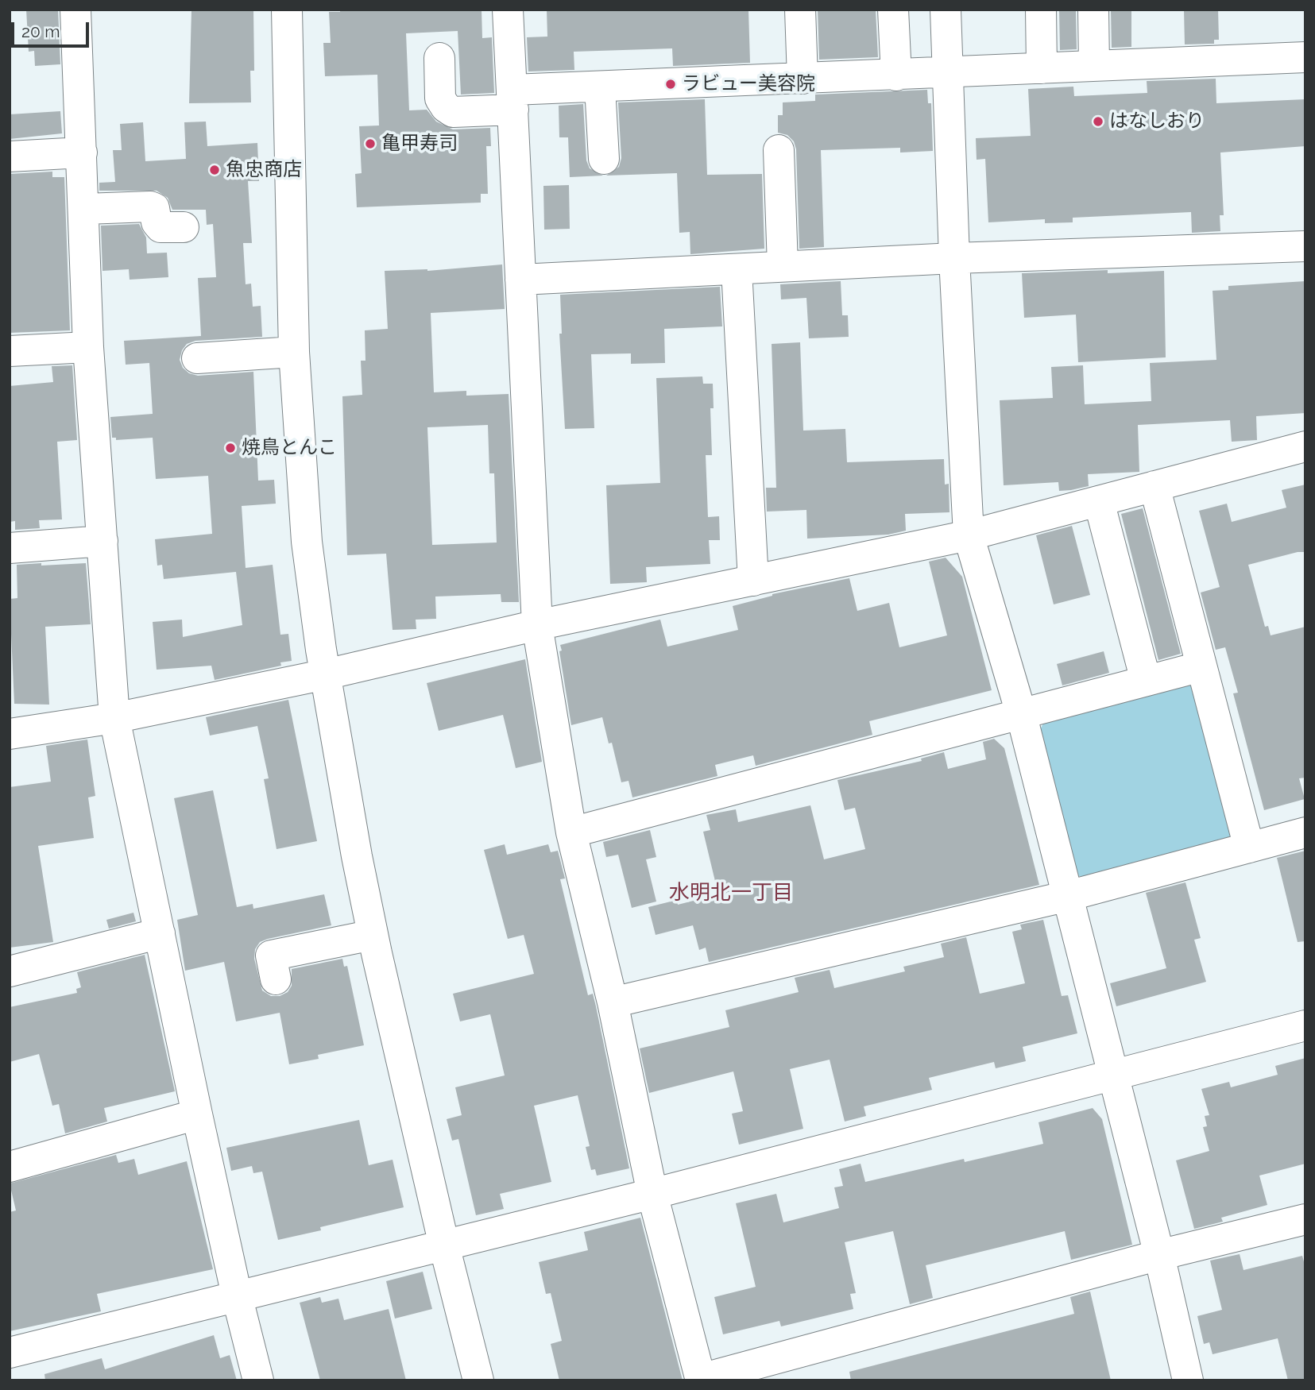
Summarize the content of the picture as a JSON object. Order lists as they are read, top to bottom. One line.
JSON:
{"districts":["水明北一丁目"],"places":["ラビュー美容院","はなしおり","亀甲寿司","魚忠商店","焼鳥とんこ"],"scale_bar":"20 m"}
